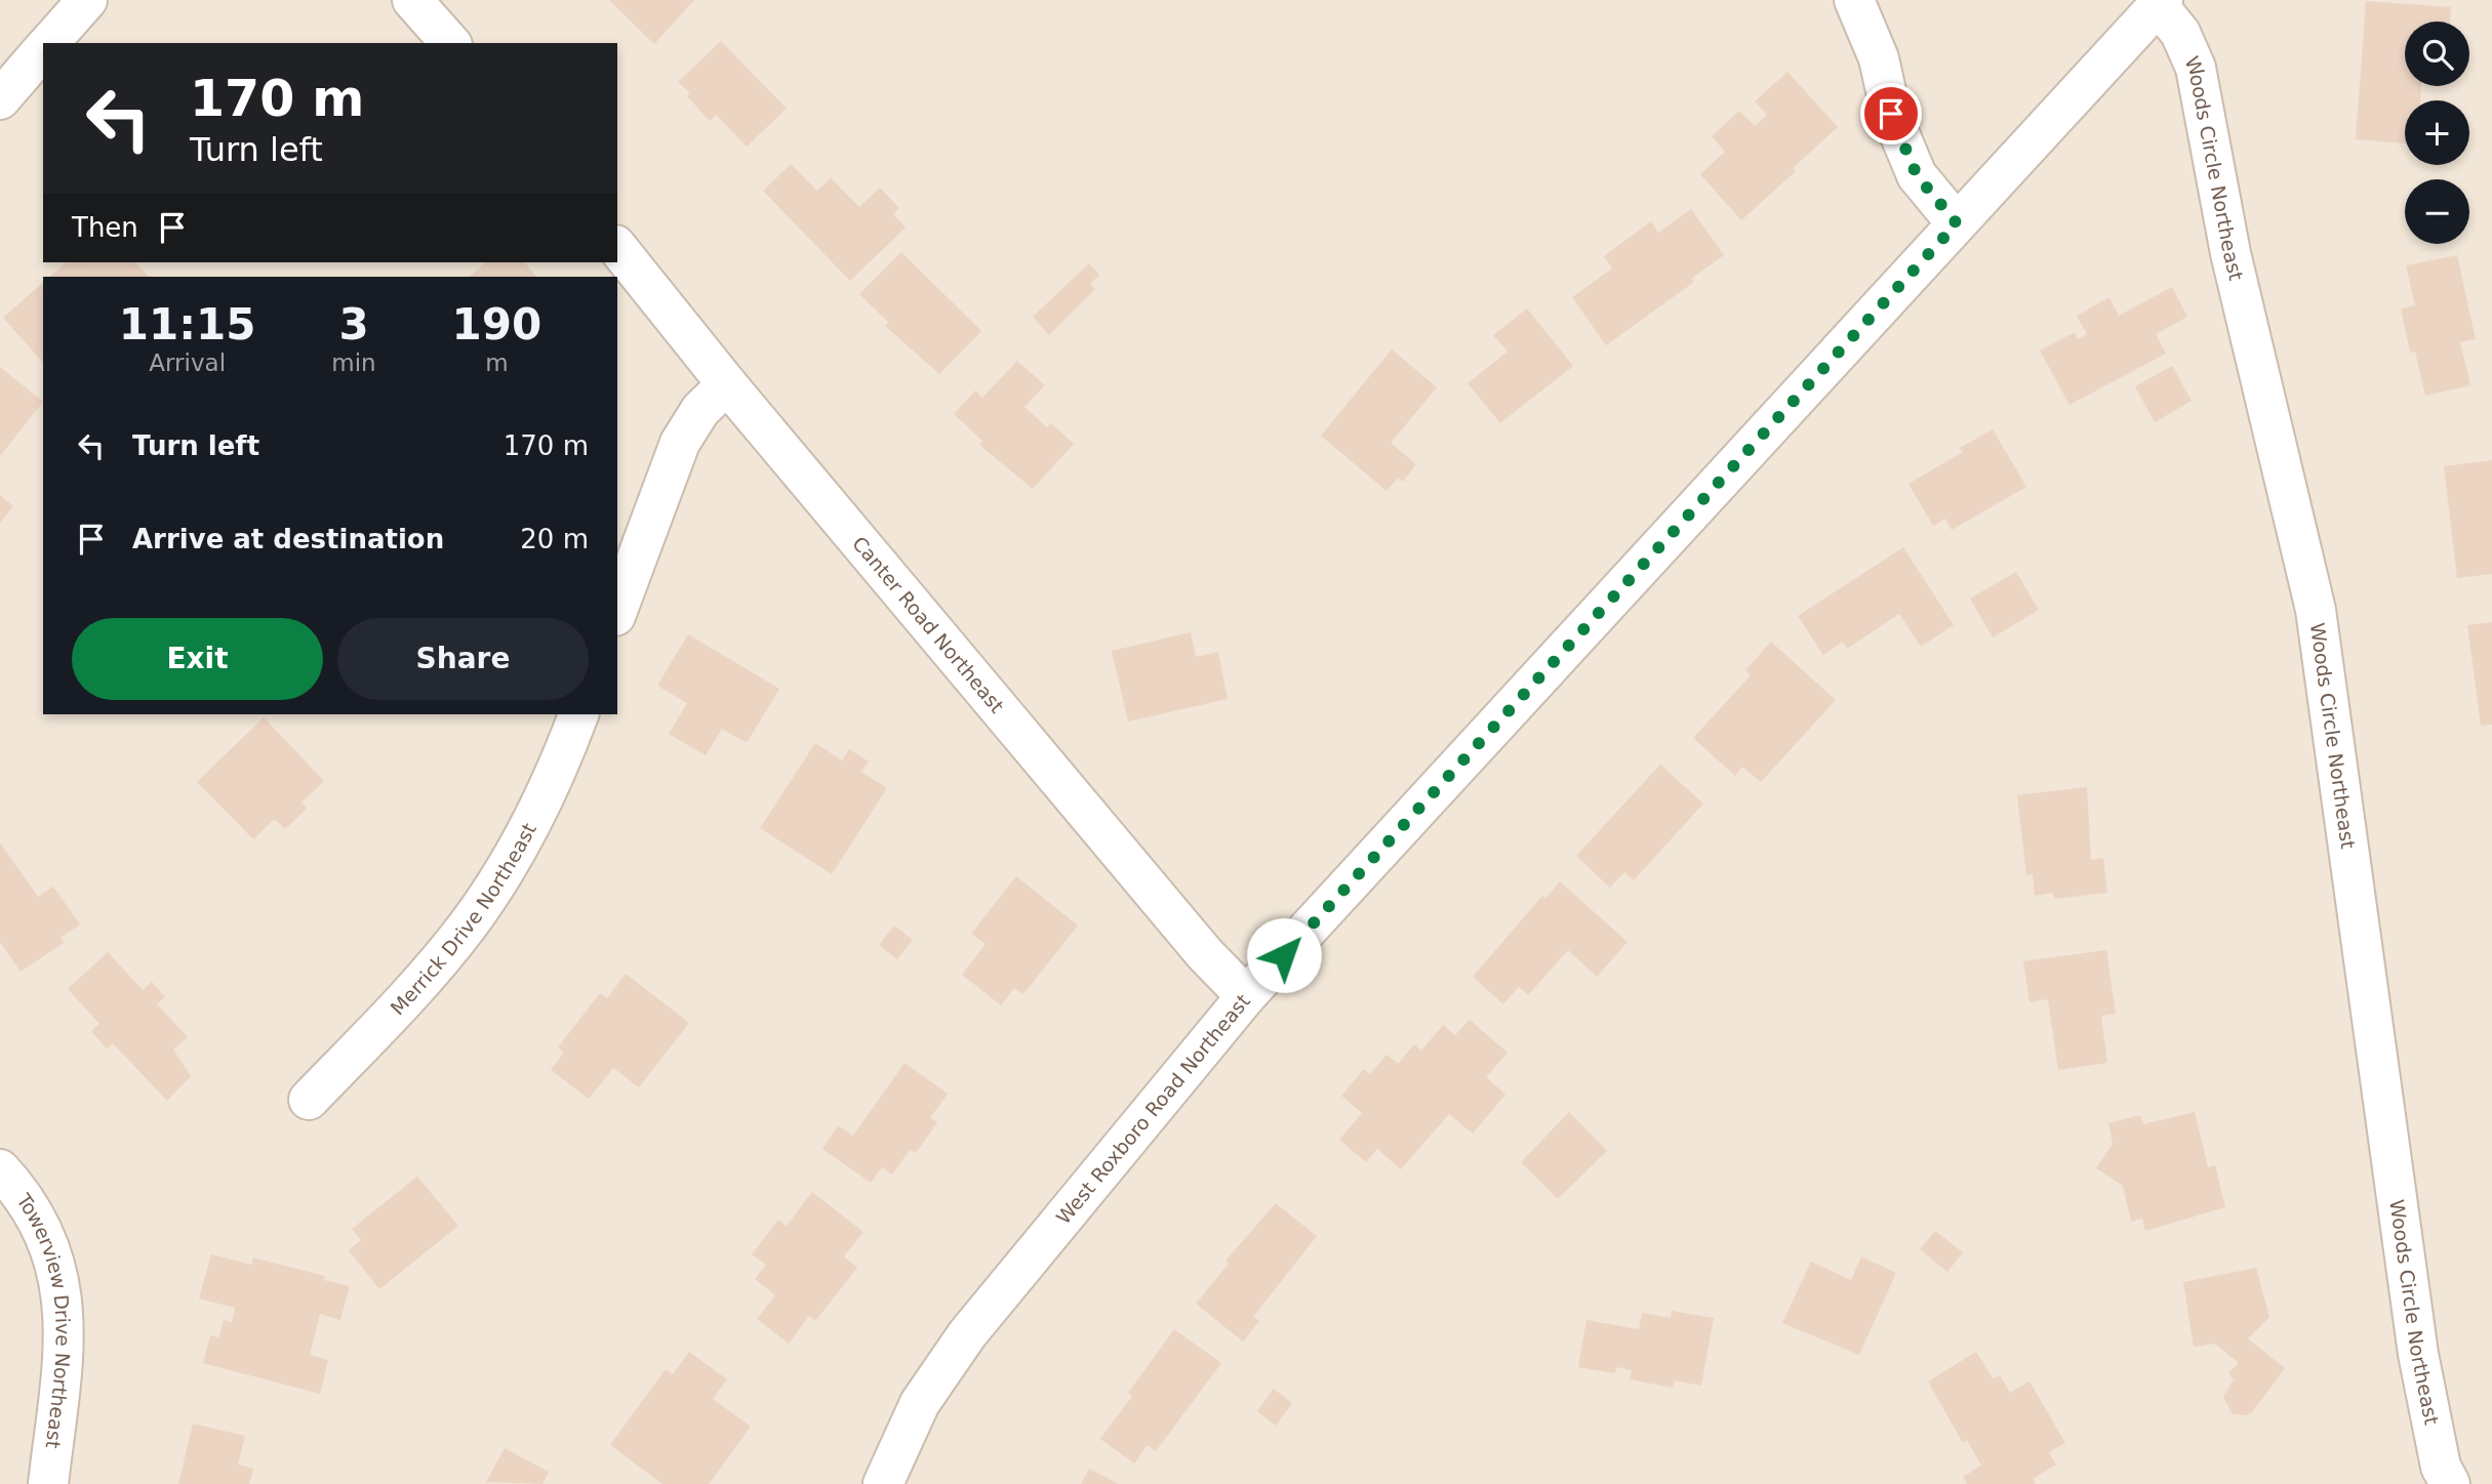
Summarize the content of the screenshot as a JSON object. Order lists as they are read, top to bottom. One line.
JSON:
{"streets":{"street":["Woods Circle Northeast","Canter Road Northeast","Merrick Drive Northeast","West Roxboro Road Northeast","Towerview Drive Northeast"]},"crossings":[["Woods Circle Northeast","West Roxboro Road Northeast"],["Canter Road Northeast","West Roxboro Road Northeast"]],"page":{"map_buttons":["+","−"],"turn":["170 m","Turn left"],"then":"Then","eta":["11:15","Arrival","3","min","190","m"],"list":[{"name":"Turn left","value":"170 m"},{"name":"Arrive at destination","value":"20 m"}],"buttons":["Exit","Share"]}}
